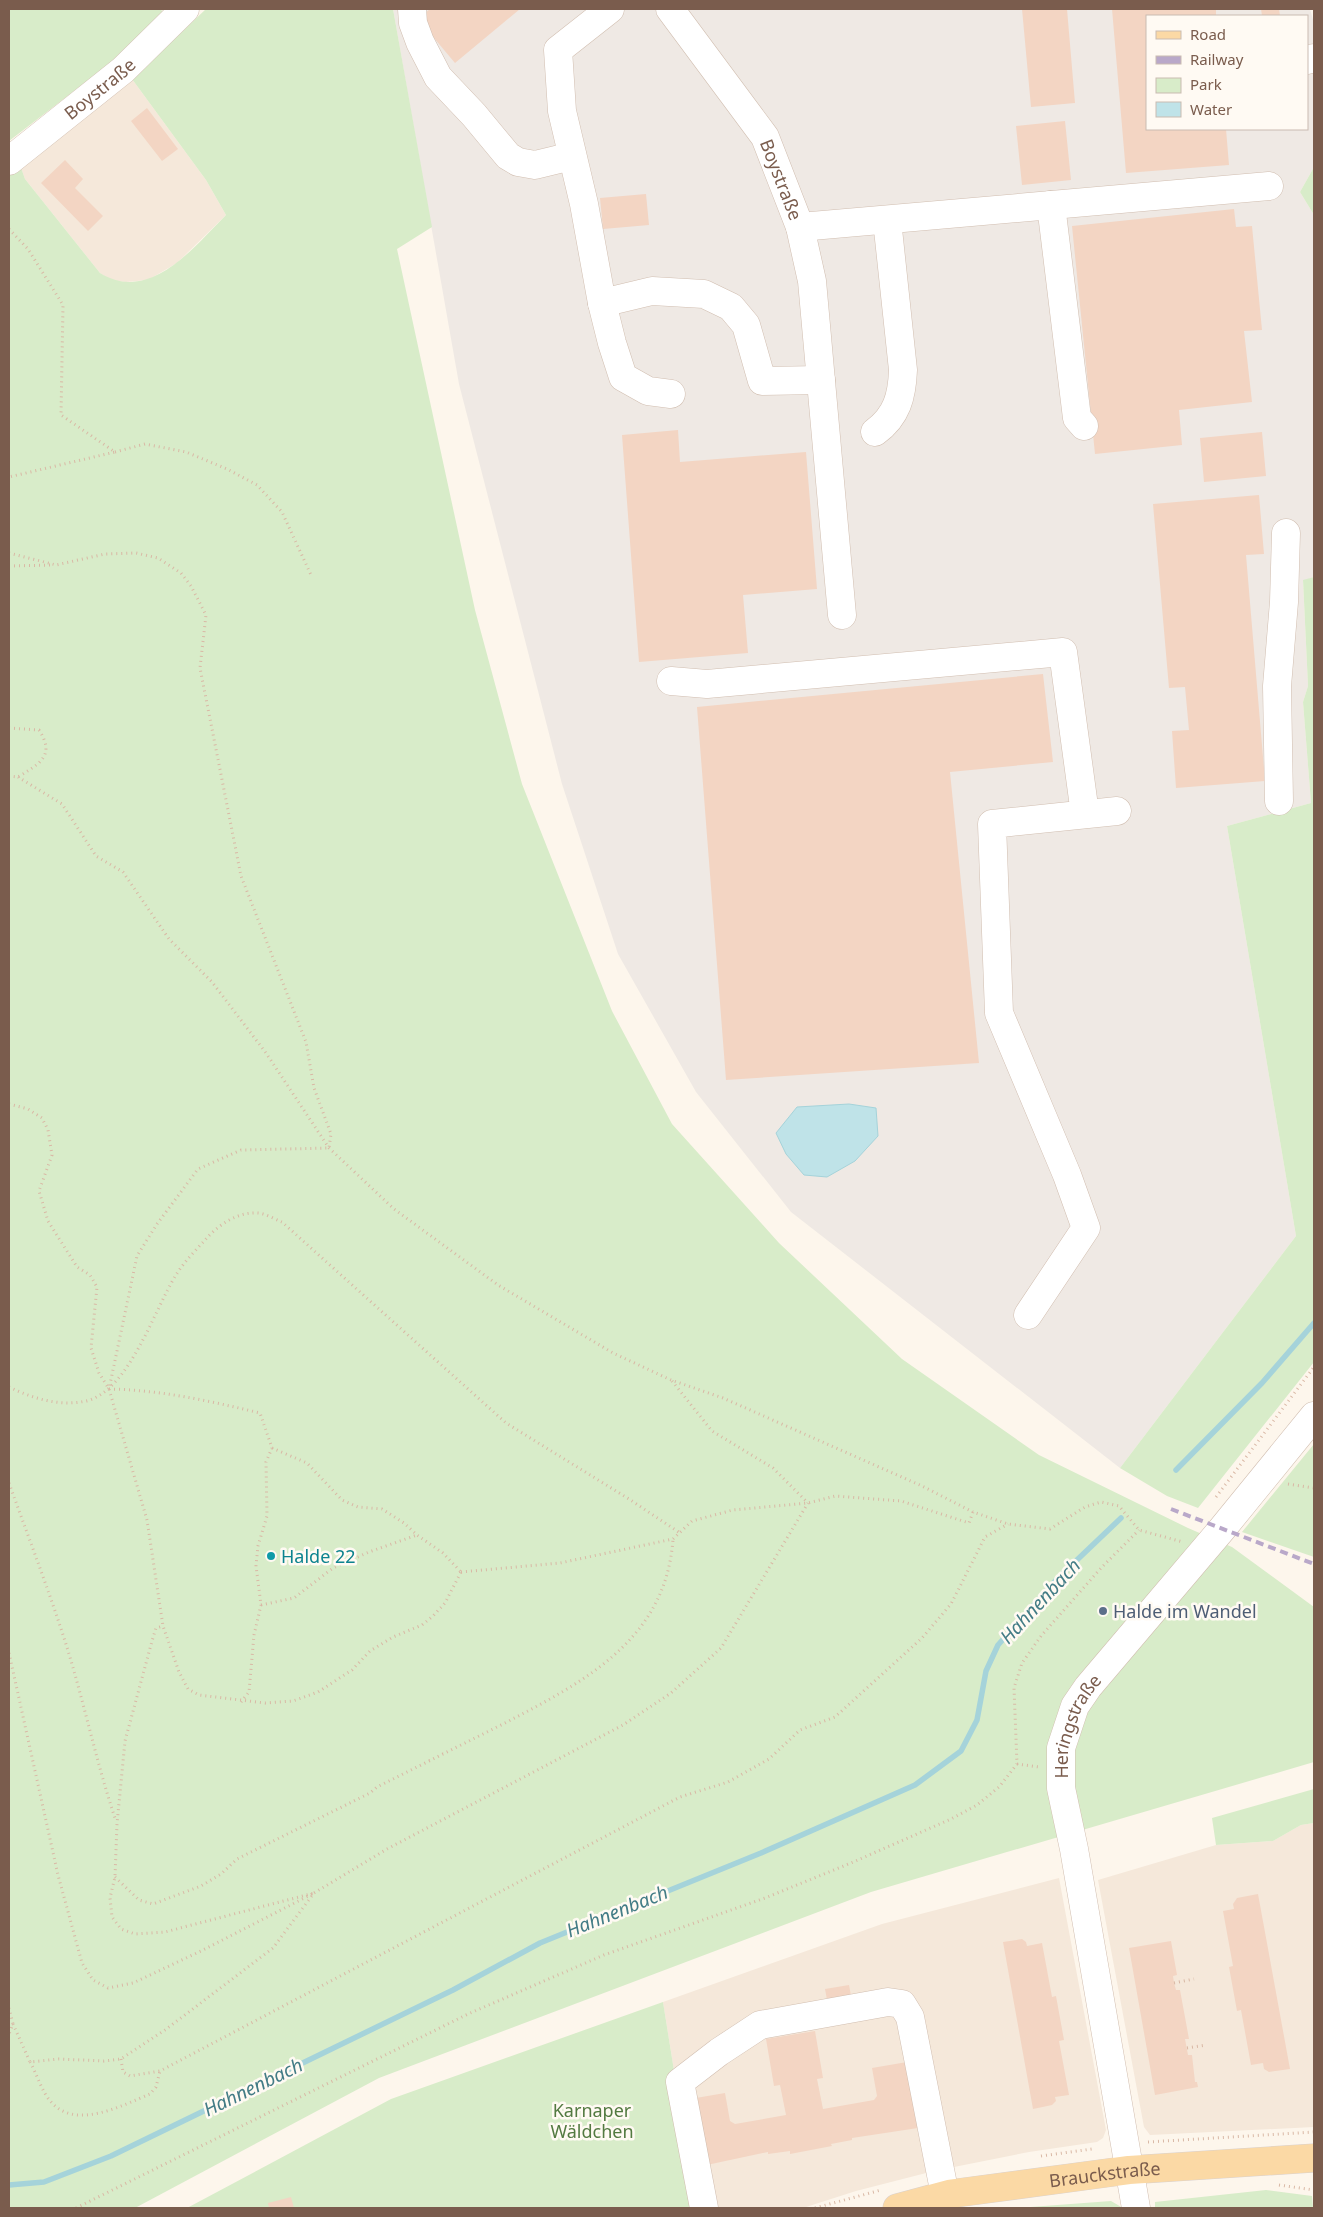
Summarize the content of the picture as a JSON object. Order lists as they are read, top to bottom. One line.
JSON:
{"streets":{"main road":["Brauckstraße"],"street":["Boystraße","Heringstraße"]},"crossings":[["Heringstraße","Brauckstraße"]],"water":["Hahnenbach"],"parks":["Karnaper Wäldchen"],"places":["Halde 22","Halde im Wandel"],"legend":["Road","Railway","Park","Water"]}
